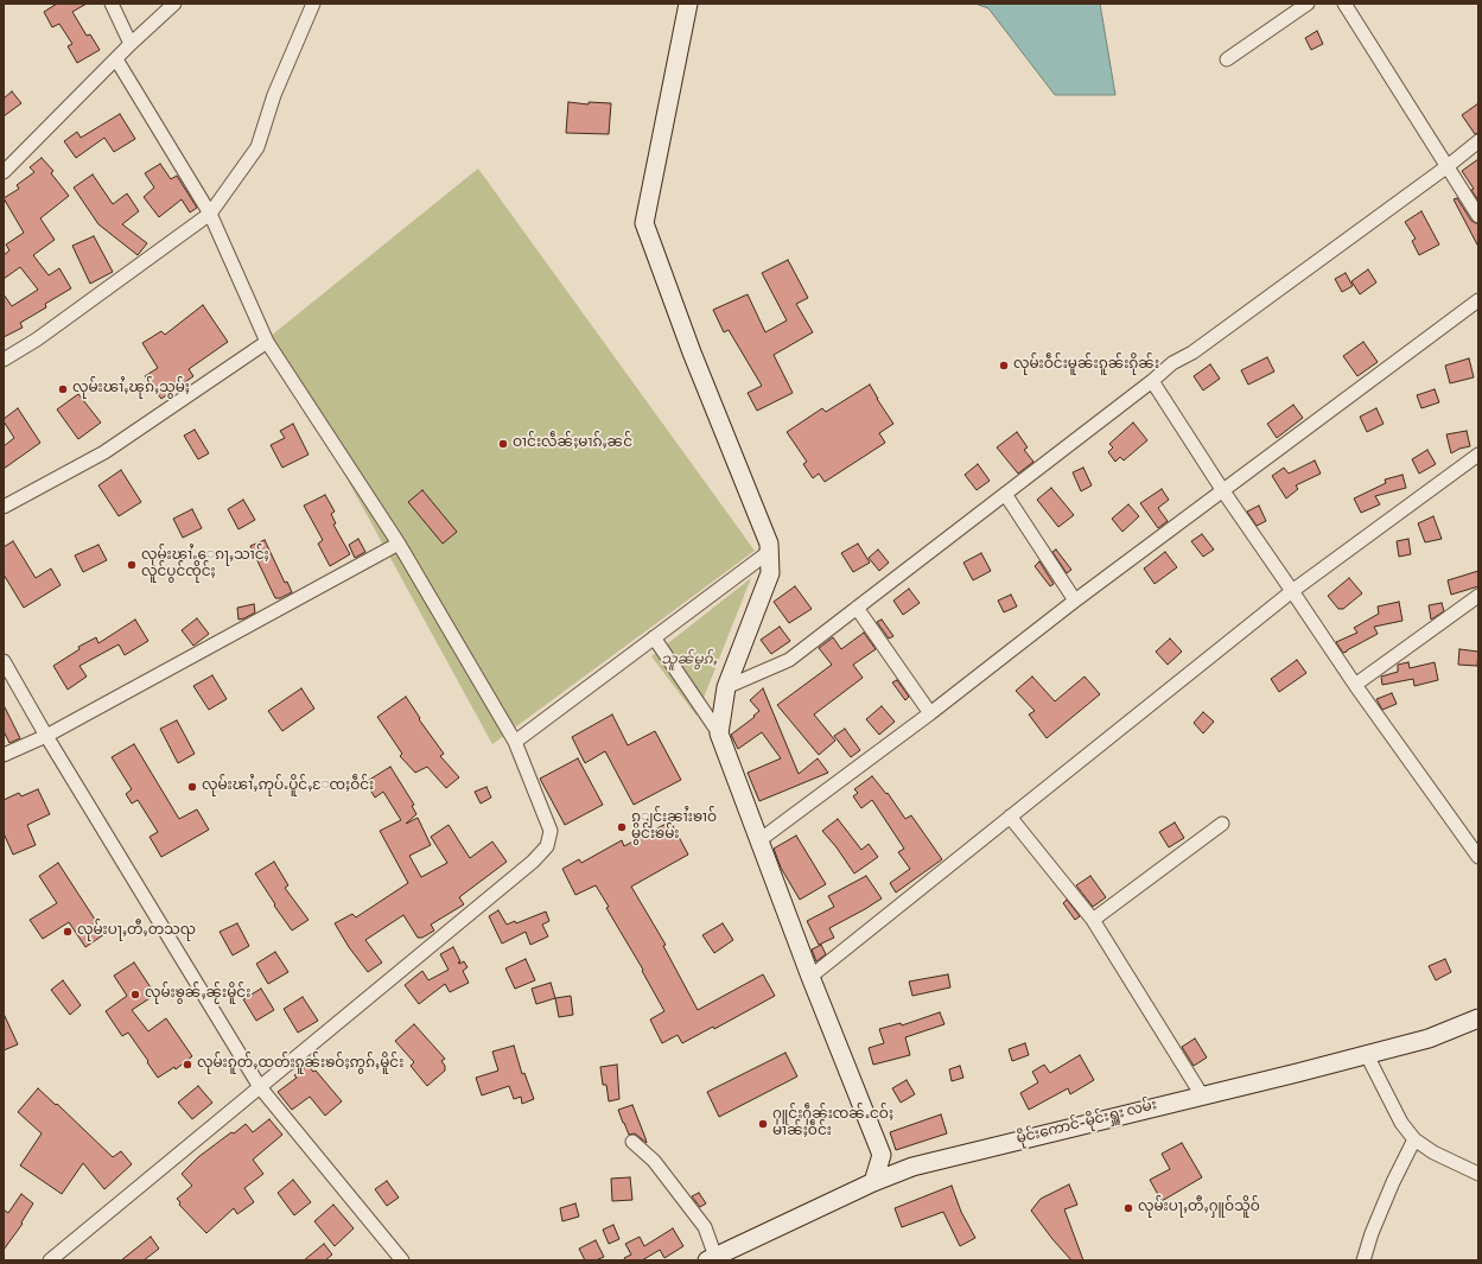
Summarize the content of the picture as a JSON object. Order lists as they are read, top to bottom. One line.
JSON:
{"streets":{"main road":["မိုင်းကောင်-မိုင်းရှူး လမ်း"]},"parks":["သူၼ်မွၵ်ႇ"],"places":["လုမ်းဝဵင်းမူၼ်းၵူၼ်းၵိုၼ်း","လုမ်းၽၢႆႇၽုၵ်ႇသွမ်ႈ","ဝၢင်းလဵၼ်ႈမၢၵ်ႇၼင်","လုမ်းၽၢႆႇေၵႃႇသၢင်ႈ လူင်ပွင်ၸိုင်ႈ","လုမ်းၽၢႆႇဢုပ်ႉပိူင်ႇႄၸႈဝဵင်း","ၵွျင်းၼၢႆးၶၢဝ် မွင်းၶမ်း","လုမ်းပႃႇတီႇတသၺ","လုမ်းၶွၼ်ႇၼႂ်းမိူင်း","လုမ်းၵူတ်ႇထတ်းၵူၼ်းၶဝ်ႈဢွၵ်ႇမိူင်း","ႁူင်းႁဵၼ်းၸၼ်ႉငဝ်ႈ မၢၼ်ႈဝဵင်း","လုမ်းပႃႇတီႇႁူဝ်သိူဝ်"]}
